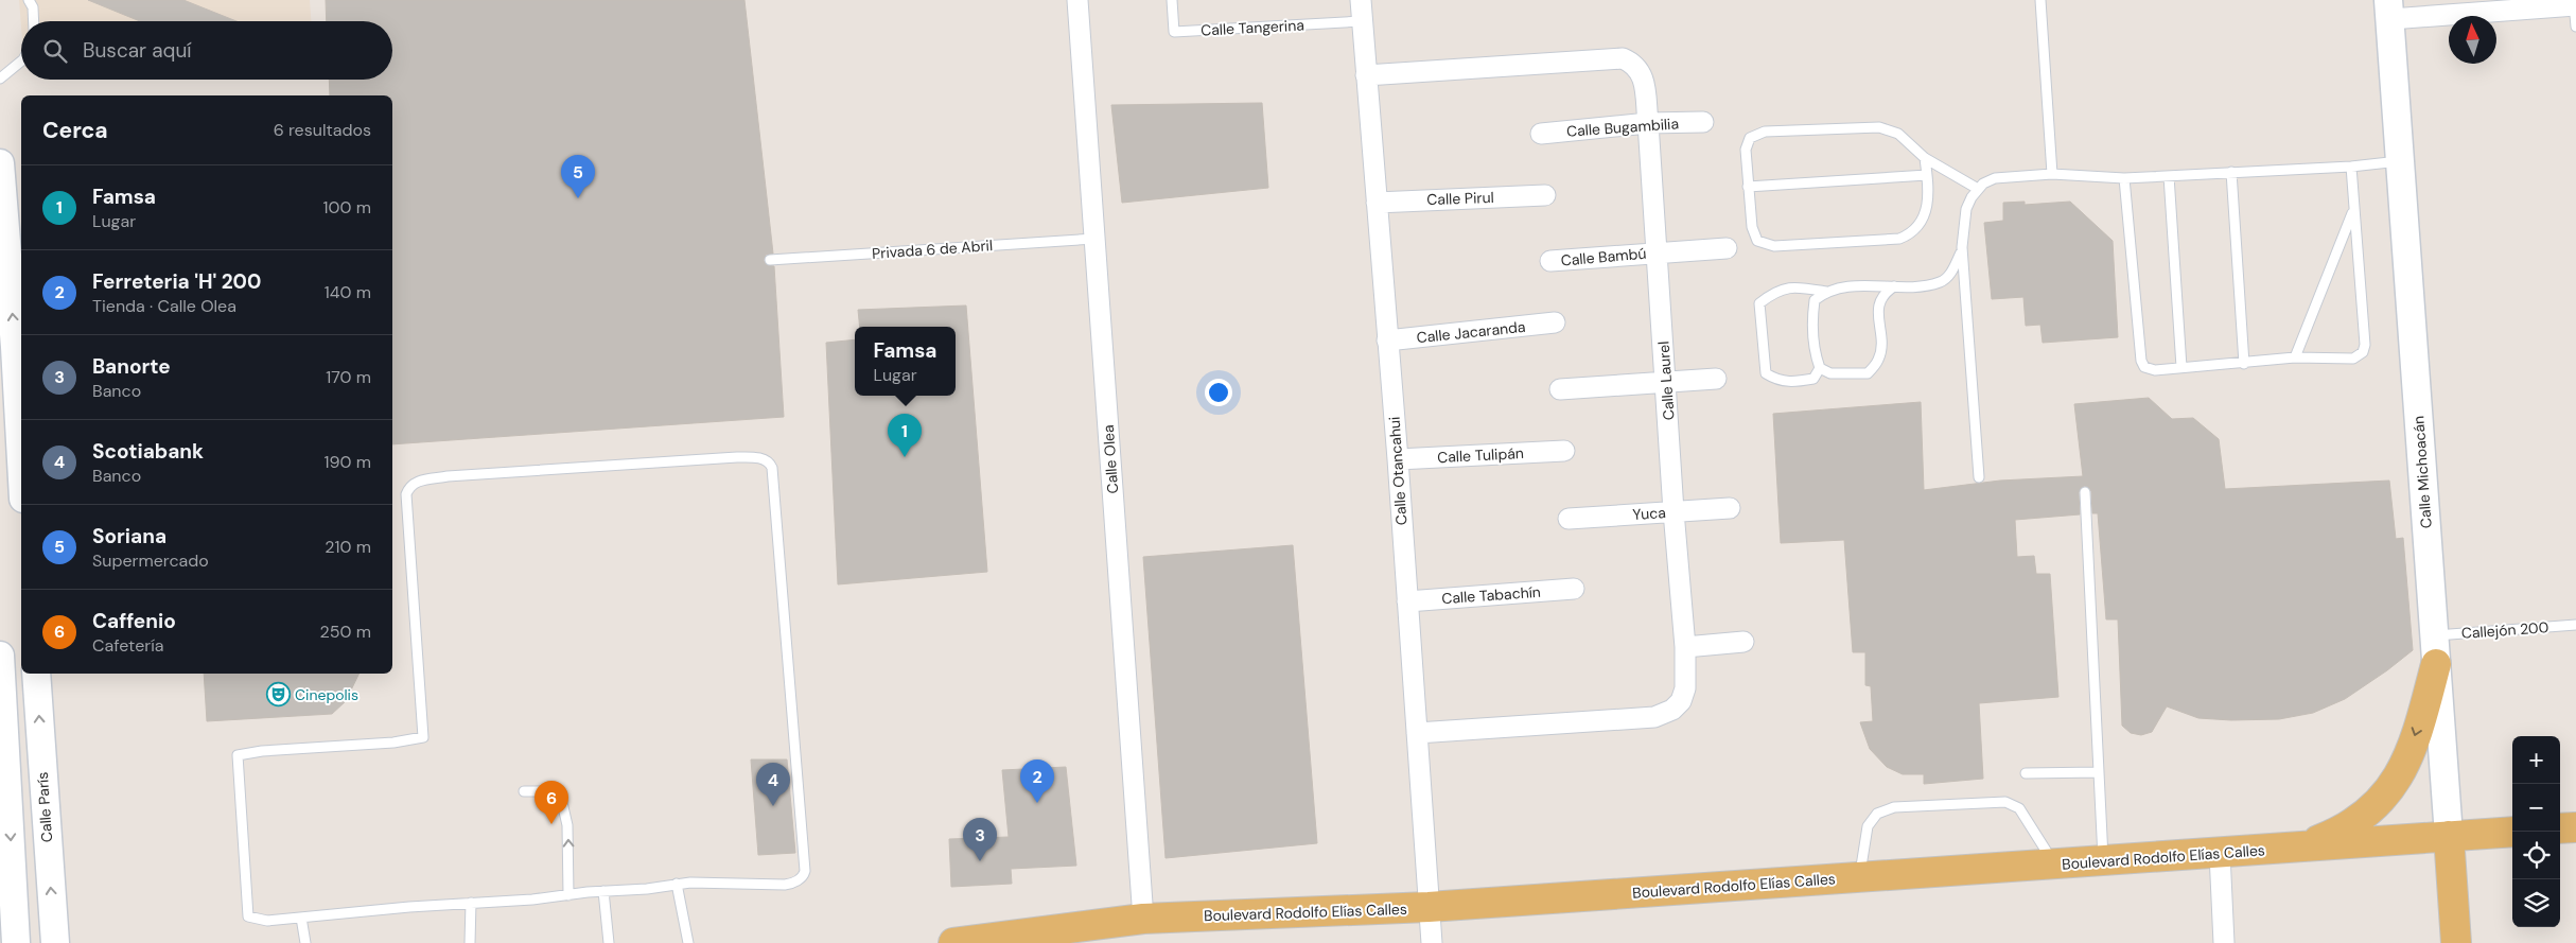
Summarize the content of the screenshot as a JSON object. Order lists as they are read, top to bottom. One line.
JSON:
{"streets":{"main road":["Calle Michoacán","Calle París","Boulevard Rodolfo Elías Calles"],"street":["Calle Bugambilia","Calle Pirul","Calle Bambú","Calle Jacaranda","Calle Laurel","Calle Tulipán","Calle Olea","Calle Otancahui","Yuca","Calle Tabachín"],"lane":["Calle Tangerina","Privada 6 de Abril","Callejón 200"]},"crossings":[["Calle Tangerina","Calle Otancahui"],["Calle Bugambilia","Calle Laurel"],["Calle Pirul","Calle Otancahui"],["Privada 6 de Abril","Calle Olea"],["Calle Bambú","Calle Laurel"],["Calle Jacaranda","Calle Otancahui"],["Calle Laurel","Calle Otancahui"],["Calle Laurel","Yuca"],["Calle Tulipán","Calle Otancahui"],["Calle Olea","Boulevard Rodolfo Elías Calles"],["Calle Otancahui","Calle Tabachín"],["Calle Otancahui","Boulevard Rodolfo Elías Calles"],["Calle Michoacán","Callejón 200"],["Calle Michoacán","Boulevard Rodolfo Elías Calles"]],"places":{"theatre":["Cinepolis"]},"north":"top","page":{"search":"Buscar aquí","heading":["Cerca","6 resultados"],"pins":["5","1","2","4","6","3"],"list":[{"mark":"1","name":"Famsa","note":"Lugar","value":"100 m"},{"mark":"2","name":"Ferreteria 'H' 200","note":"Tienda · Calle Olea","value":"140 m"},{"mark":"3","name":"Banorte","note":"Banco","value":"170 m"},{"mark":"4","name":"Scotiabank","note":"Banco","value":"190 m"},{"mark":"5","name":"Soriana","note":"Supermercado","value":"210 m"},{"mark":"6","name":"Caffenio","note":"Cafetería","value":"250 m"}],"popup":["Famsa","Lugar"],"map_buttons":["+","−"]}}
